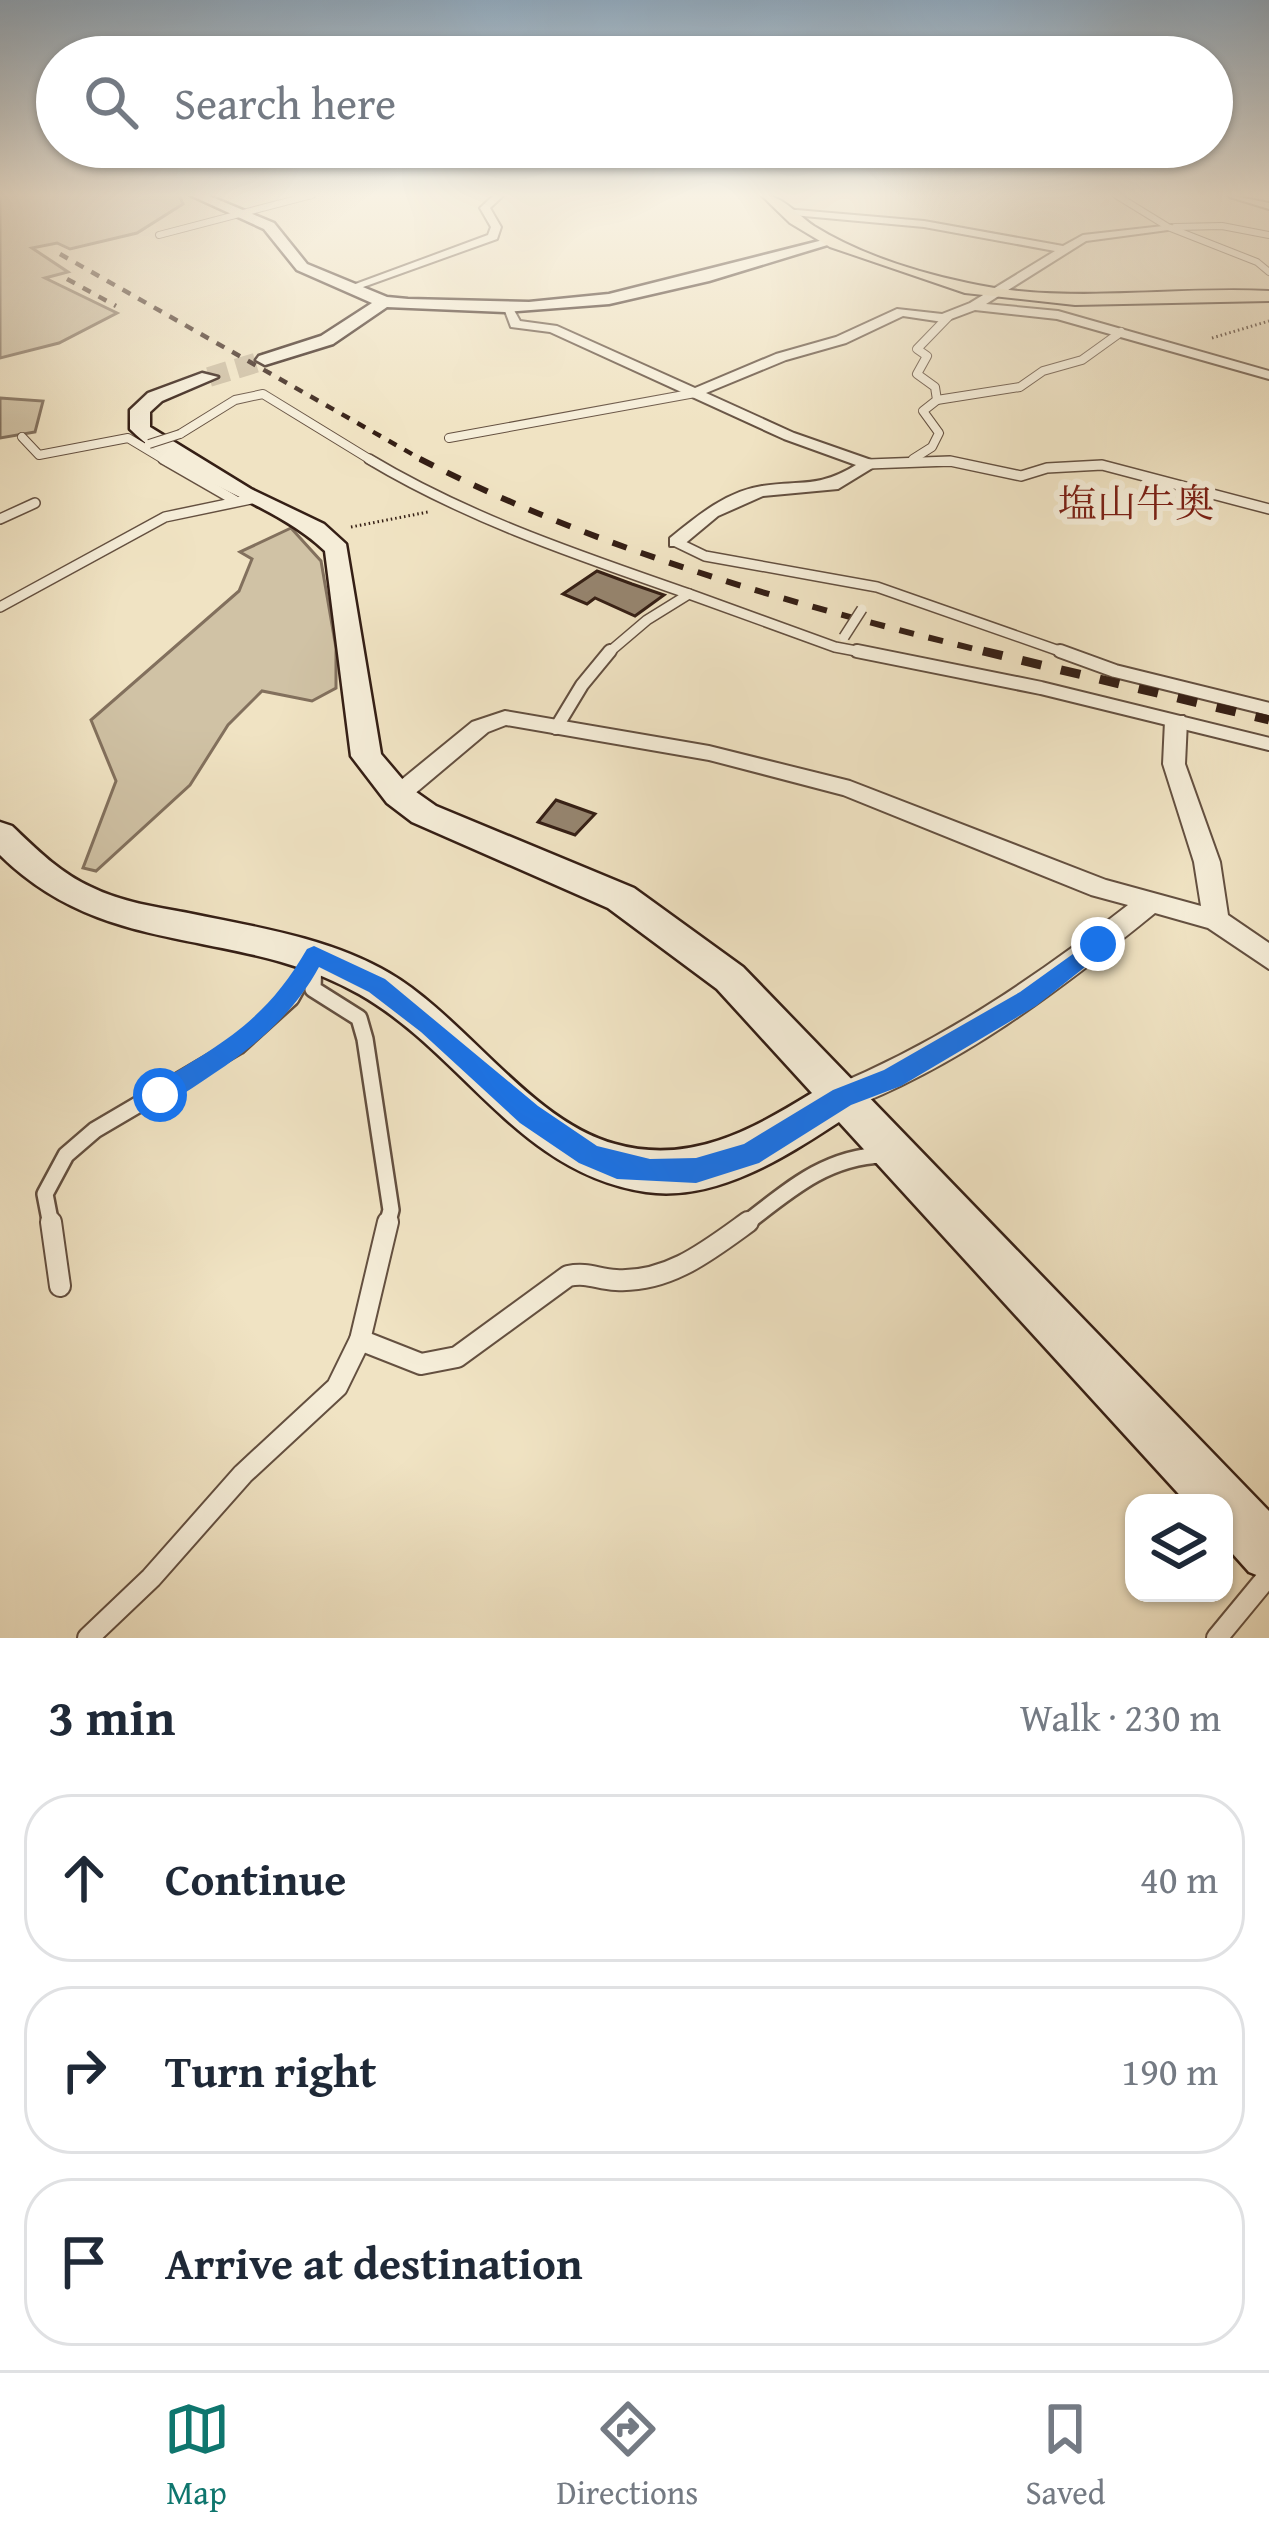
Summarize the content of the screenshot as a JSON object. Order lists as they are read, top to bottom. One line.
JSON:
{"districts":["塩山牛奥"],"page":{"search":"Search here","heading":["3 min","Walk · 230 m"],"list":[["Continue","40 m"],["Turn right","190 m"],"Arrive at destination"],"nav":["Map","Directions","Saved"]}}
